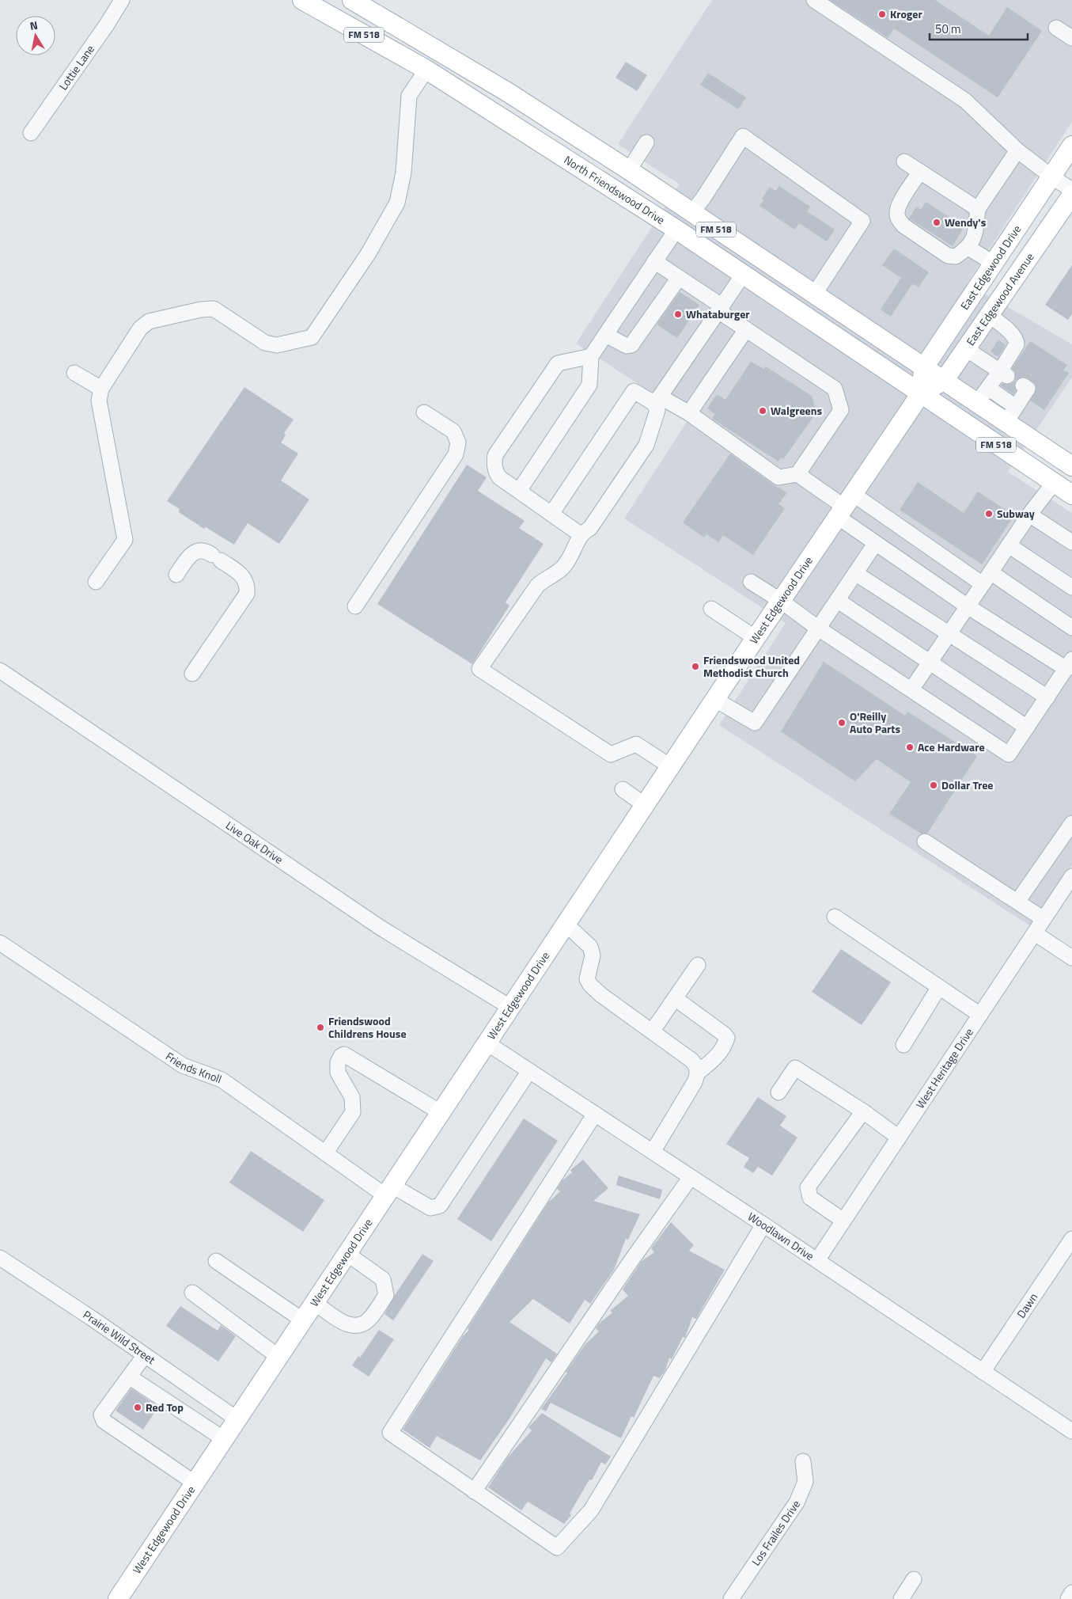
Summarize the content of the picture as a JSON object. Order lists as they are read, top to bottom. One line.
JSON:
{"streets":{"main road":["FM 518","North Friendswood Drive","East Edgewood Drive","East Edgewood Avenue","West Edgewood Drive"],"street":["Lottie Lane","Live Oak Drive","Friends Knoll","West Heritage Drive","Woodlawn Drive","Dawn","Prairie Wild Street","Los Frailes Drive"]},"crossings":[["FM 518","North Friendswood Drive"],["FM 518","East Edgewood Drive"],["FM 518","East Edgewood Avenue"],["FM 518","West Edgewood Drive"],["North Friendswood Drive","East Edgewood Drive"],["North Friendswood Drive","East Edgewood Avenue"],["North Friendswood Drive","West Edgewood Drive"],["East Edgewood Drive","East Edgewood Avenue"],["East Edgewood Drive","West Edgewood Drive"],["East Edgewood Avenue","West Edgewood Drive"],["West Edgewood Drive","Live Oak Drive"],["West Edgewood Drive","Friends Knoll"],["West Edgewood Drive","Woodlawn Drive"],["West Edgewood Drive","Prairie Wild Street"],["Friends Knoll","Woodlawn Drive"],["West Heritage Drive","Woodlawn Drive"],["Woodlawn Drive","Dawn"]],"places":["Kroger","Wendy's","Whataburger","Walgreens","Subway","Friendswood United Methodist Church","O'Reilly Auto Parts","Ace Hardware","Dollar Tree","Friendswood Childrens House","Red Top"],"scale_bar":"50 m","north":"top"}
